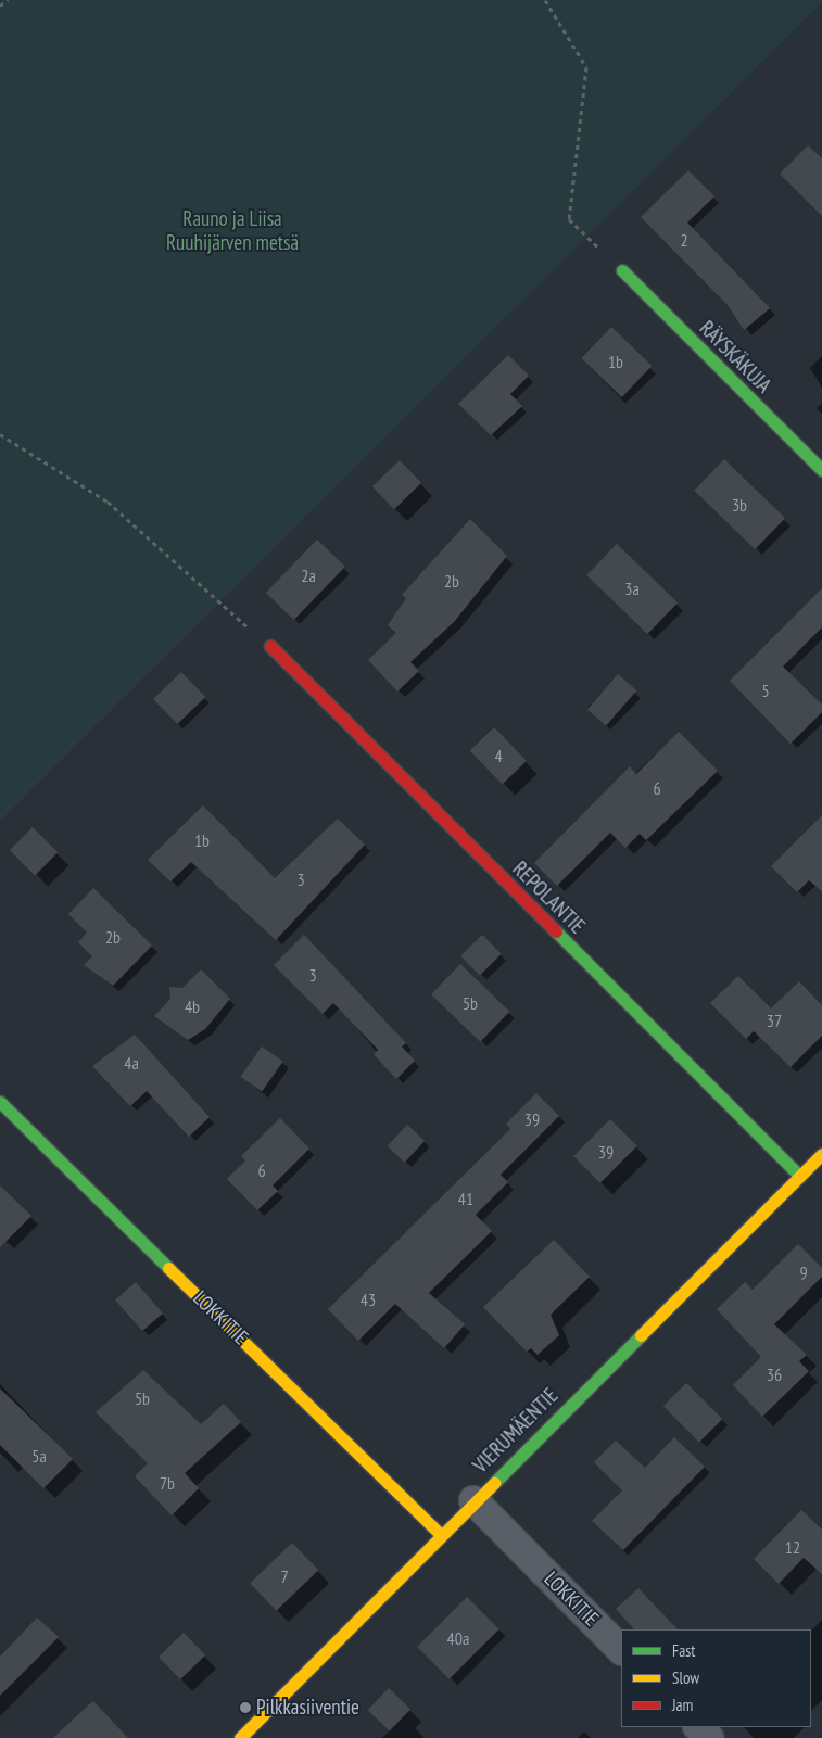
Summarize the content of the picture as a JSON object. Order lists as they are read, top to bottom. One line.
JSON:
{"streets":{"street":["RÄYSKÄKUJA","REPOLANTIE","LOKKITIE","VIERUMÄENTIE"]},"crossings":[["REPOLANTIE","VIERUMÄENTIE"],["LOKKITIE","VIERUMÄENTIE"]],"parks":["Rauno ja Liisa Ruuhijärven metsä"],"places":["Pilkkasiiventie"],"house_numbers":["2","1b","3b","2a","2b","3a","5","4","6","1b","3","2b","3","5b","4b","37","4a","39","39","6","41","9","43","36","5b","5a","7b","12","7","40a"],"legend":["Fast","Slow","Jam"]}
